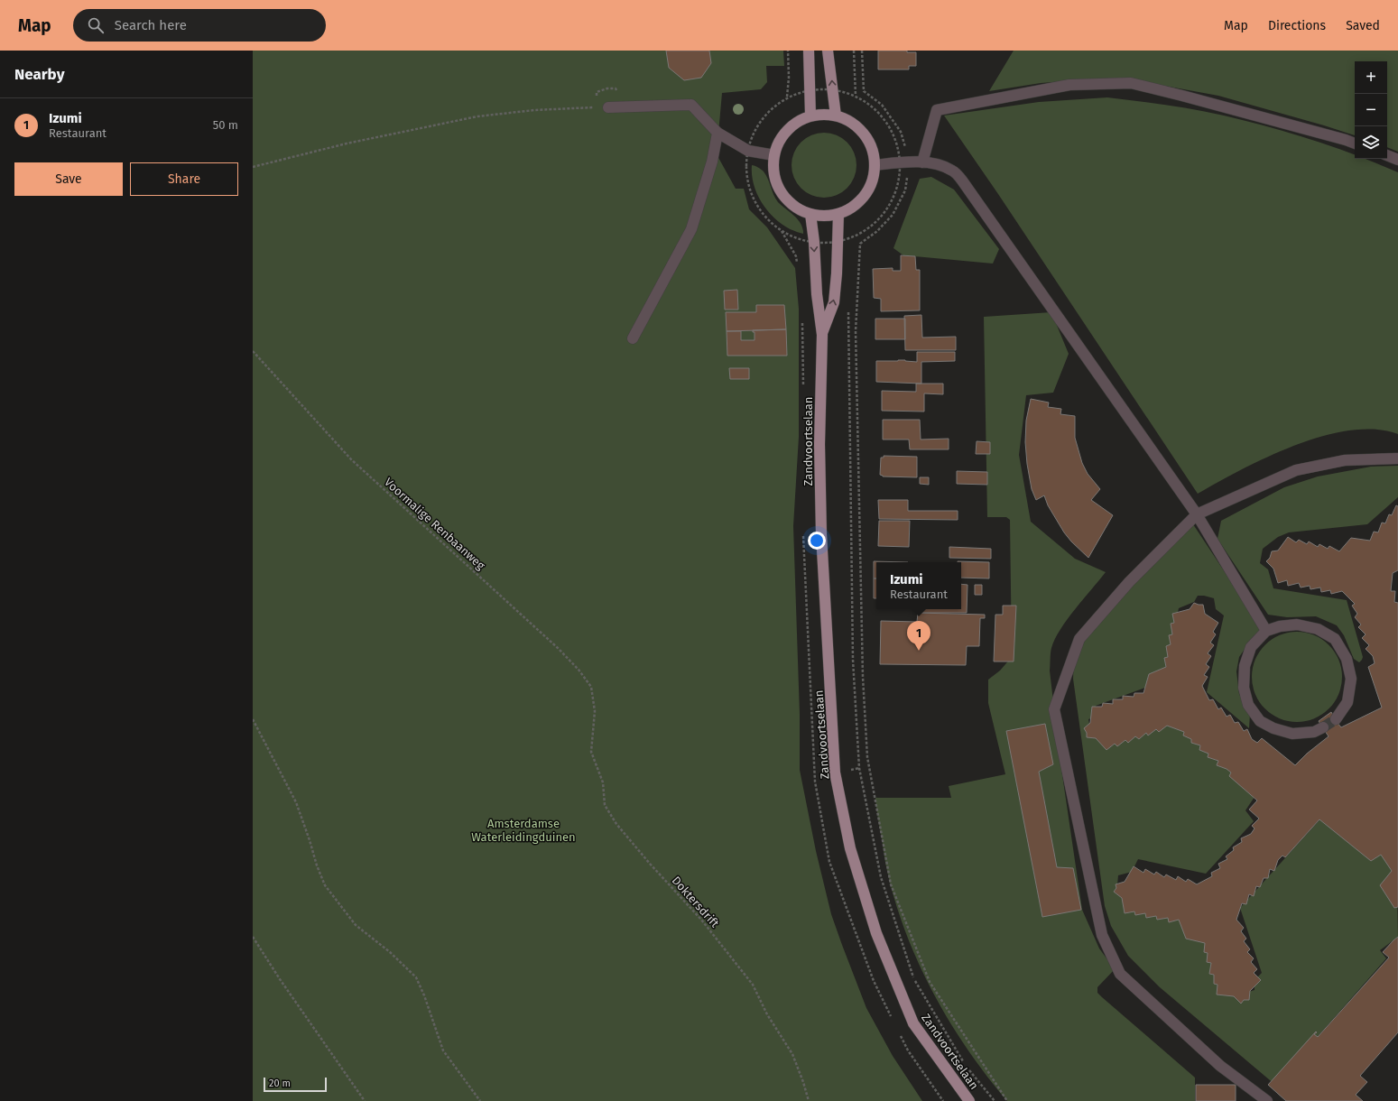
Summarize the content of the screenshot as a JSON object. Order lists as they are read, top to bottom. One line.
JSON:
{"streets":{"main road":["Zandvoortselaan"],"path":["Voormalige Renbaanweg","Doktersdrift"]},"crossings":[["Voormalige Renbaanweg","Doktersdrift"]],"parks":["Amsterdamse Waterleidingduinen"],"scale_bar":"20 m","page":{"header":"Map","search":"Search here","nav":["Map","Directions","Saved"],"heading":"Nearby","map_buttons":["+","−"],"list":[{"mark":"1","name":"Izumi","note":"Restaurant","value":"50 m"}],"buttons":["Save","Share"],"popup":["Izumi","Restaurant"],"pins":"1","scale":"20 m"}}
